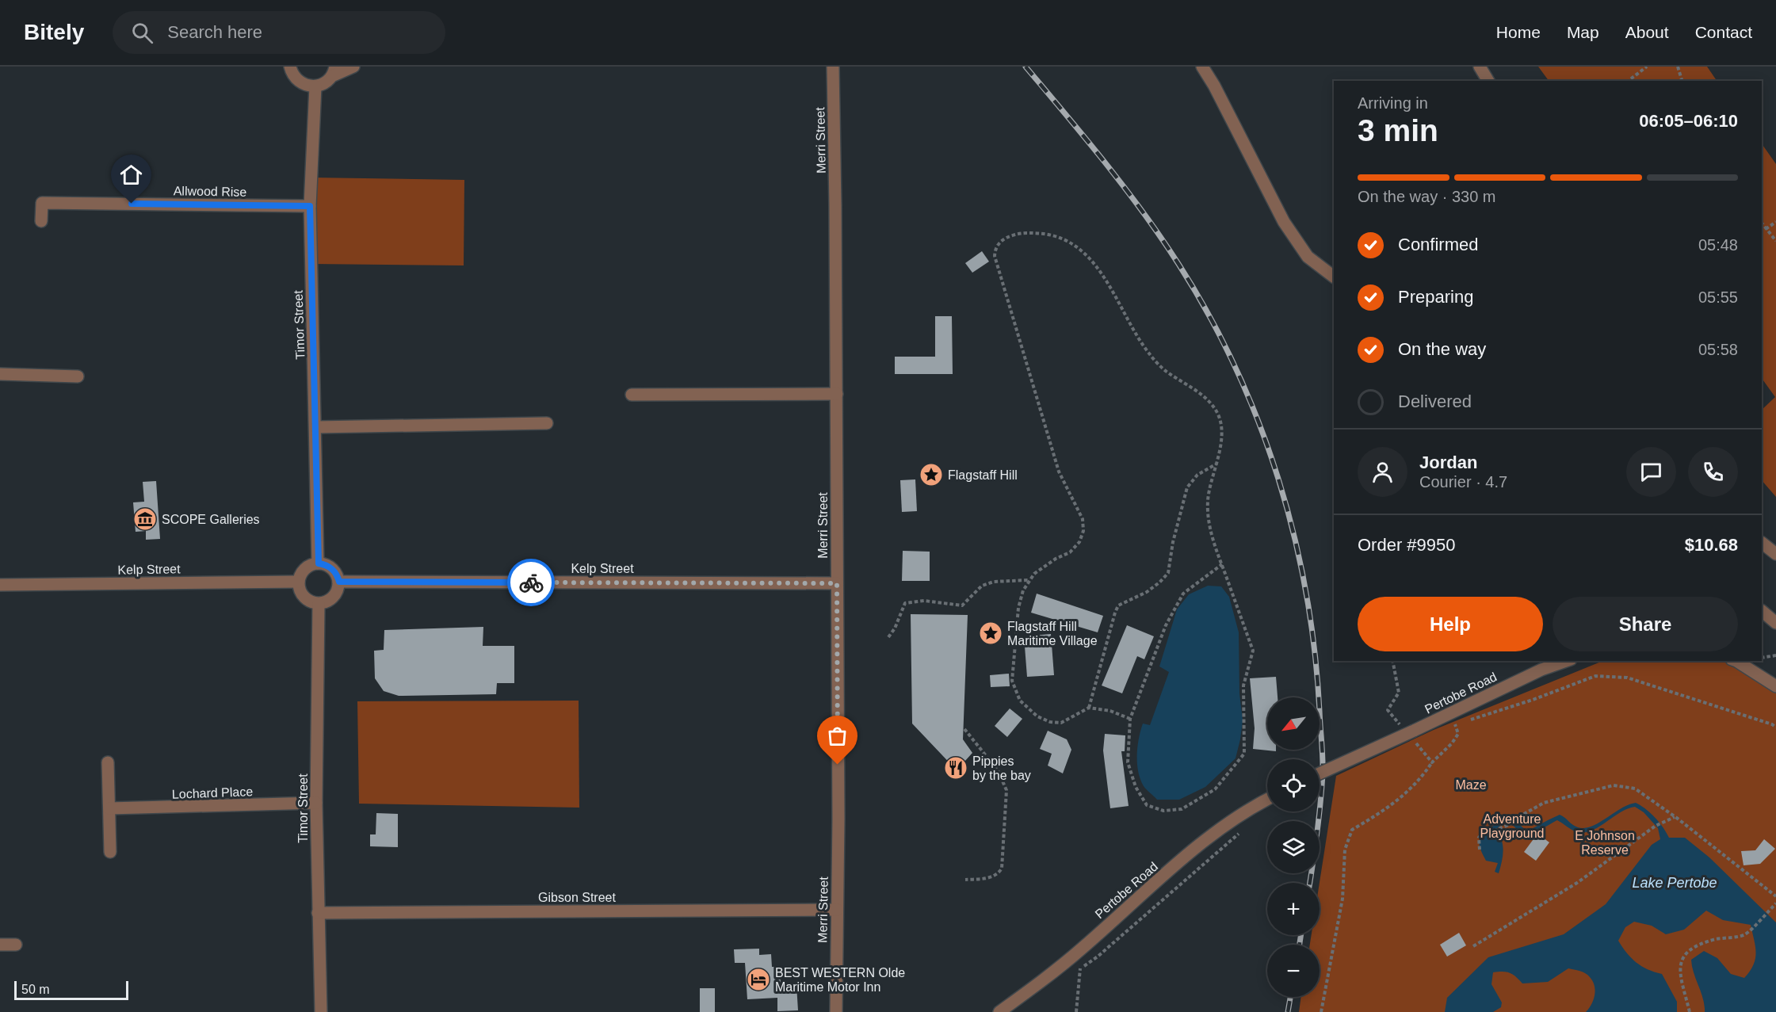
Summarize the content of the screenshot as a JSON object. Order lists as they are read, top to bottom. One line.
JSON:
{"streets":{"street":["Merri Street","Allwood Rise","Timor Street","Kelp Street","Pertobe Road","Lochard Place","Gibson Street"]},"crossings":[["Merri Street","Kelp Street"],["Merri Street","Gibson Street"],["Allwood Rise","Timor Street"],["Timor Street","Kelp Street"],["Timor Street","Lochard Place"],["Timor Street","Gibson Street"]],"water":["Lake Pertobe"],"parks":["Maze","Adventure Playground","E Johnson Reserve"],"places":{"place":["Flagstaff Hill","Flagstaff Hill Maritime Village"],"museum":["SCOPE Galleries"],"restaurant":["Pippies by the bay"],"hotel":["BEST WESTERN Olde Maritime Motor Inn"]},"scale_bar":"50 m","north":"bottom left","page":{"header":"Bitely","search":"Search here","nav":["Home","Map","About","Contact"],"heading":["3 min","Arriving in","06:05–06:10"],"panel":["Jordan","Courier · 4.7","Order #9950","$10.68"],"bar":"On the way · 330 m","list":[["Confirmed","05:48"],["Preparing","05:55"],["On the way","05:58"],"Delivered"],"buttons":["Help","Share"],"map_buttons":["+","−"],"scale":"50 m"}}
